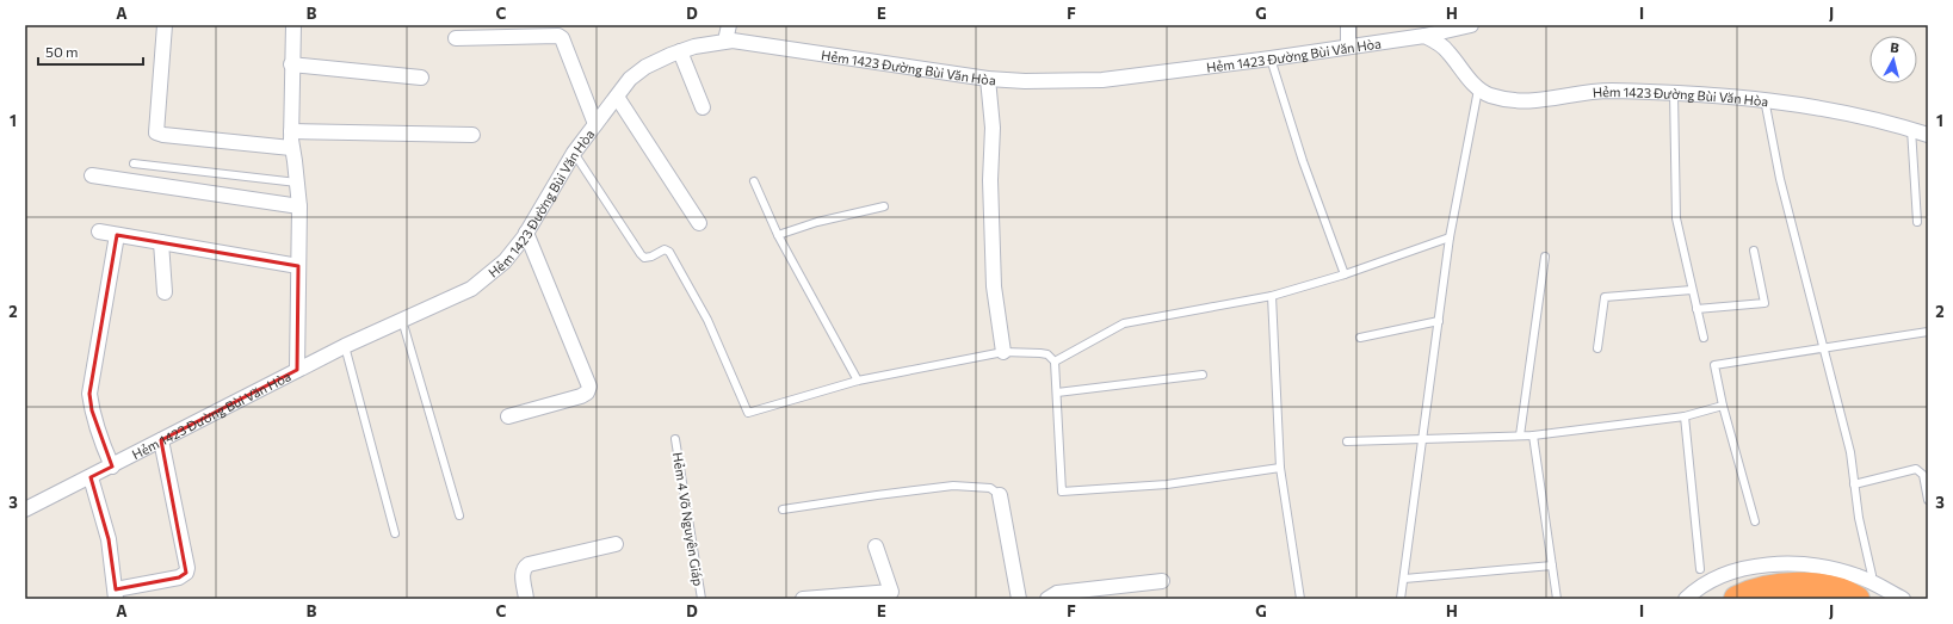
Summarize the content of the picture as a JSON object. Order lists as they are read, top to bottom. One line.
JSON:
{"streets":{"street":["Hẻm 1423 Đường Bùi Văn Hòa"],"lane":["Hẻm 4 Võ Nguyên Giáp"]},"scale_bar":"50 m","north":"top","grid":{"columns":["A","B","C","D","E","F","G","H","I","J"],"rows":["1","2","3"]}}
